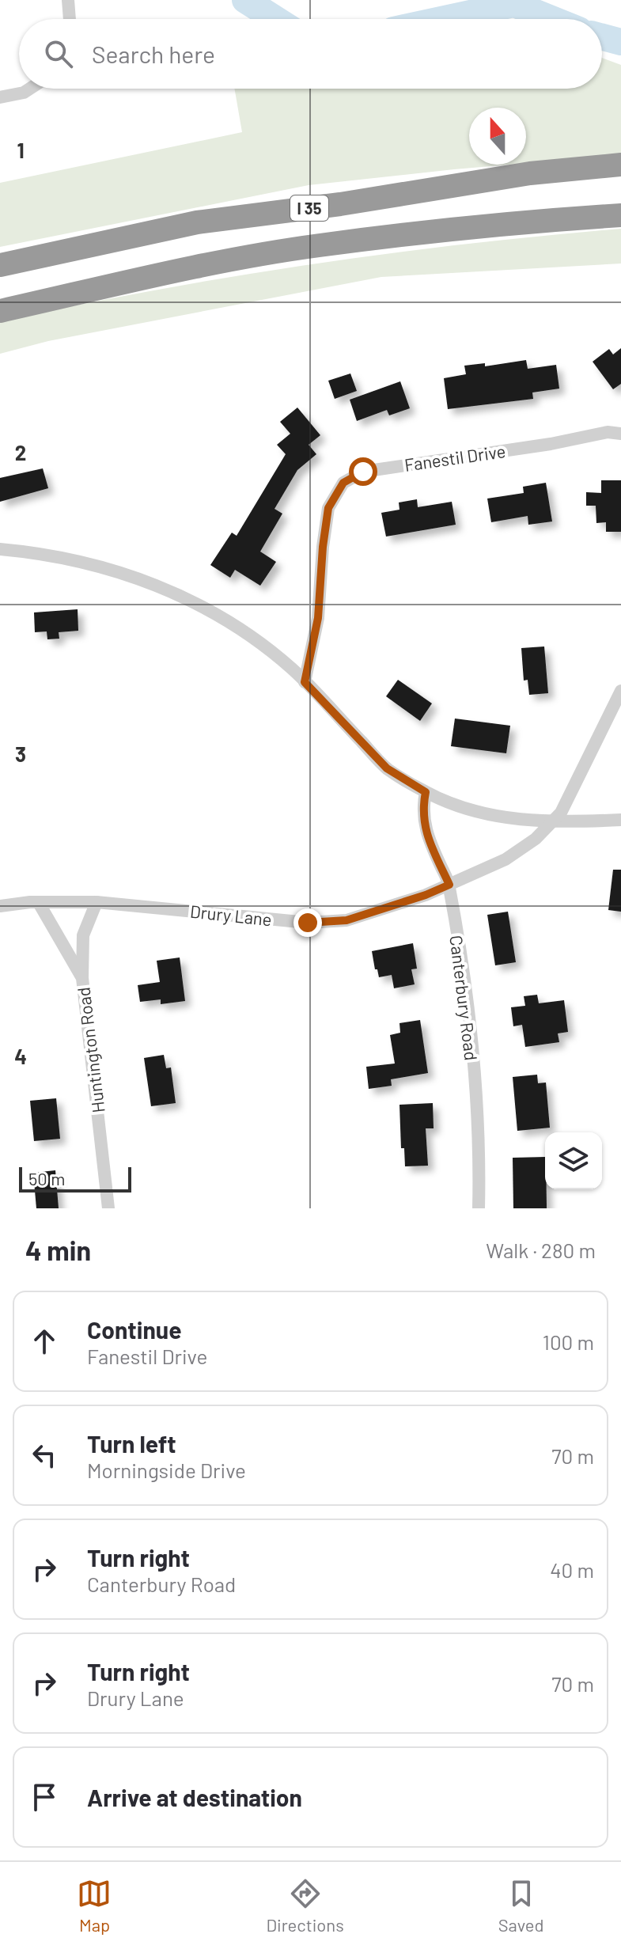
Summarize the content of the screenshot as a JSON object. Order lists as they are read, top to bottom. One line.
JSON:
{"streets":{"highway":["I 35"],"street":["Fanestil Drive","Drury Lane","Canterbury Road","Huntington Road"]},"crossings":[["Drury Lane","Canterbury Road"],["Drury Lane","Huntington Road"]],"scale_bar":"50 m","north":"top","page":{"search":"Search here","scale":"50 m","heading":["4 min","Walk · 280 m"],"list":[["Continue","Fanestil Drive","100 m"],["Turn left","Morningside Drive","70 m"],["Turn right","Canterbury Road","40 m"],["Turn right","Drury Lane","70 m"],"Arrive at destination"],"nav":["Map","Directions","Saved"]},"grid":{"rows":["1","2","3","4"]}}
